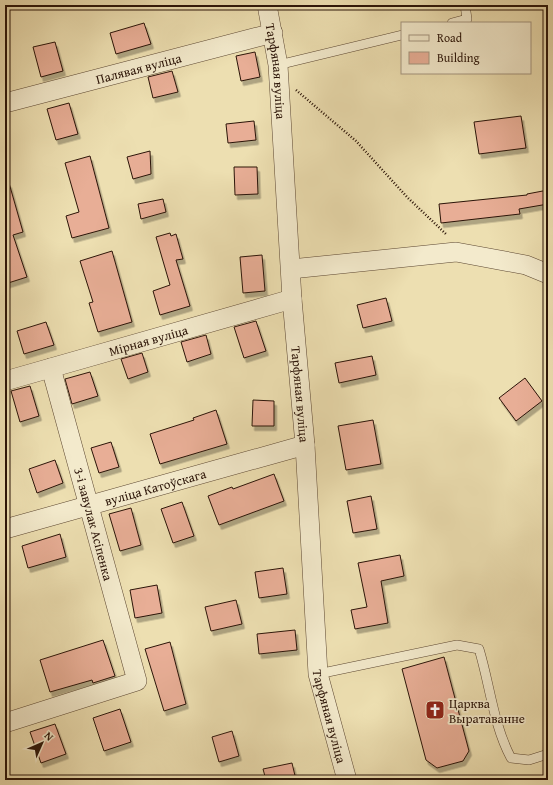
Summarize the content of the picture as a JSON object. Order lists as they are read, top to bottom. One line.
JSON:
{"streets":{"street":["Палявая вуліца","Тарфяная вуліца","Мірная вуліца","вуліца Катоўскага","3-і завулак Асіпенка"]},"crossings":[["Палявая вуліца","Тарфяная вуліца"],["Тарфяная вуліца","Мірная вуліца"],["Тарфяная вуліца","вуліца Катоўскага"],["Мірная вуліца","3-і завулак Асіпенка"],["вуліца Катоўскага","3-і завулак Асіпенка"]],"places":{"church":["Царква Выратаванне"]},"legend":["Road","Building"],"north":"top right"}
